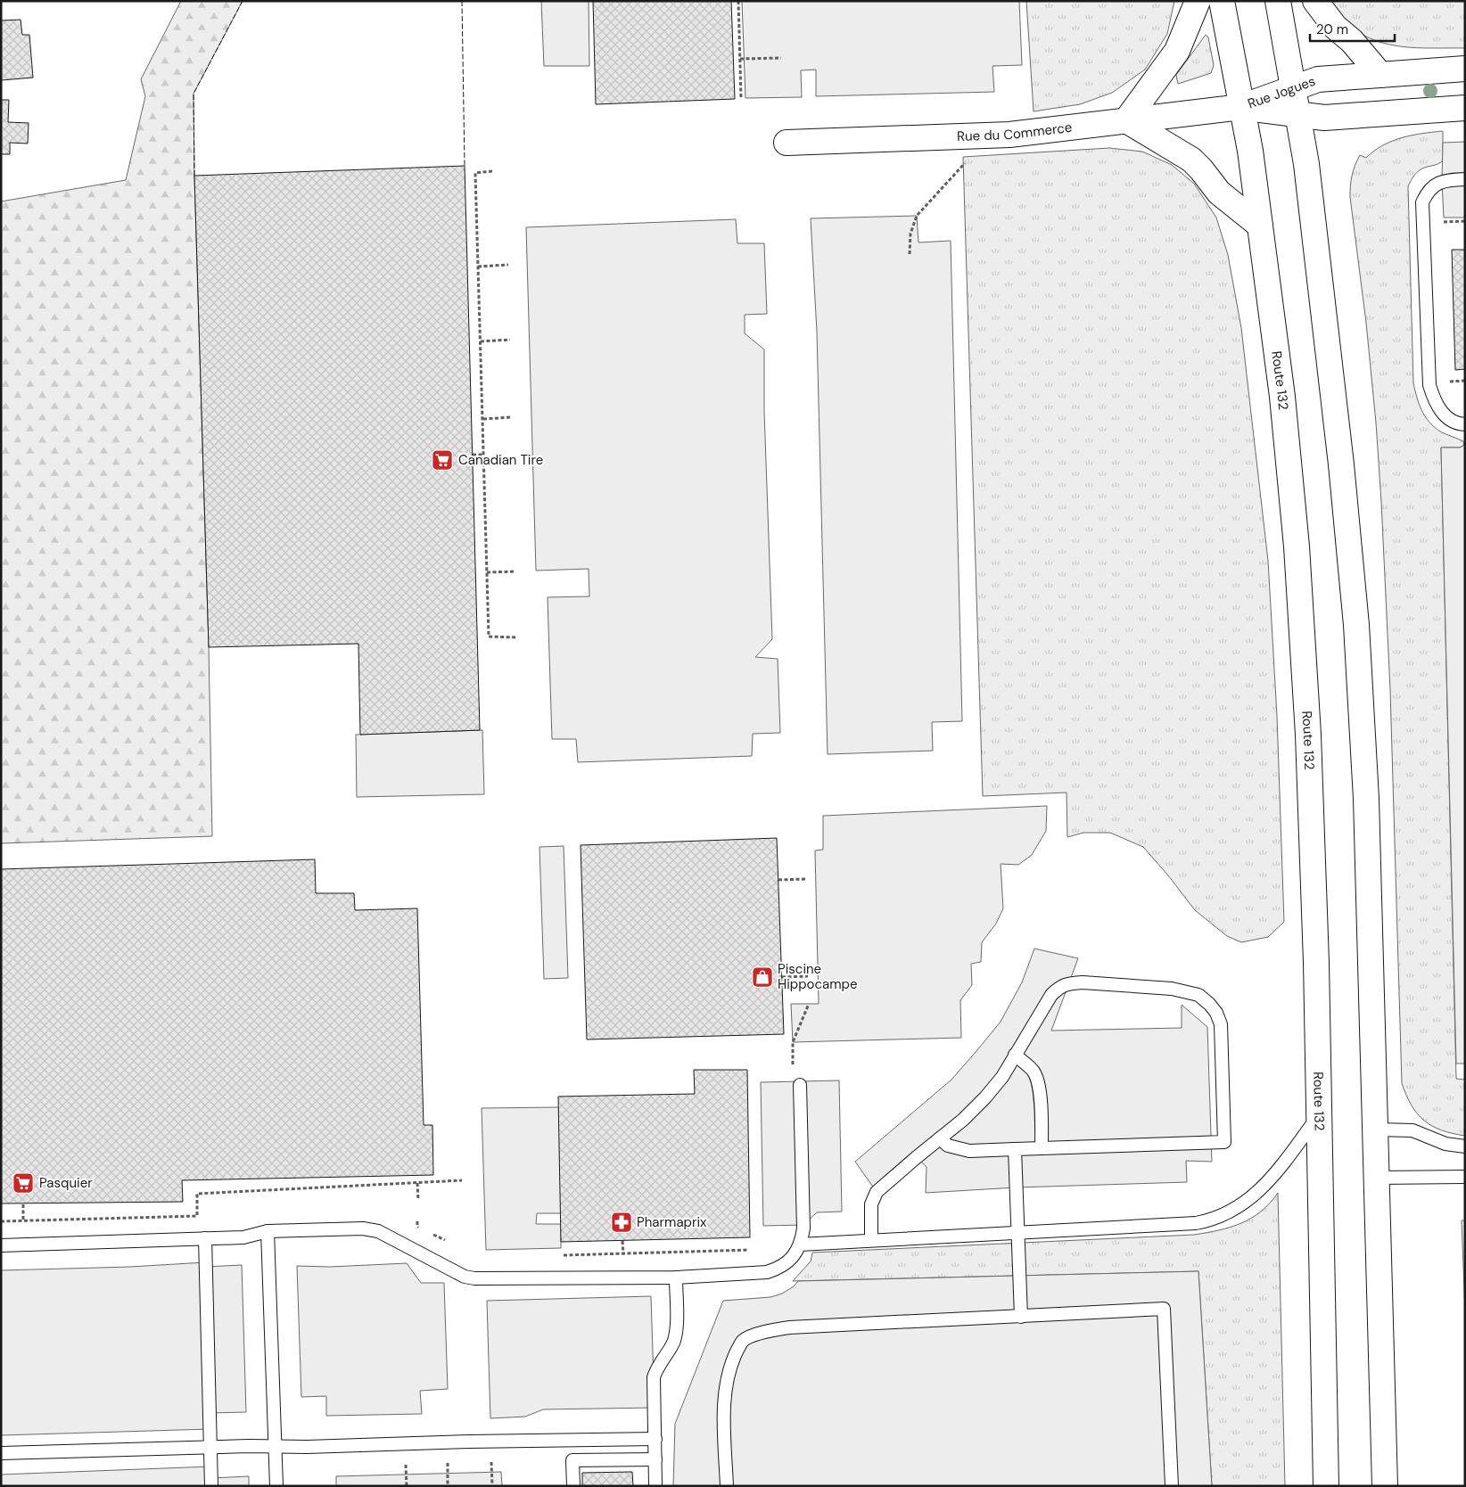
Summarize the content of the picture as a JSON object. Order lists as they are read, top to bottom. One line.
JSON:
{"streets":{"main road":["Rue Jogues","Rue du Commerce","Route 132"]},"crossings":[["Rue Jogues","Rue du Commerce"],["Rue Jogues","Route 132"],["Rue du Commerce","Route 132"]],"places":{"supermarket":["Canadian Tire","Pasquier"],"shop":["Piscine Hippocampe"],"pharmacy":["Pharmaprix"]},"scale_bar":"20 m"}
